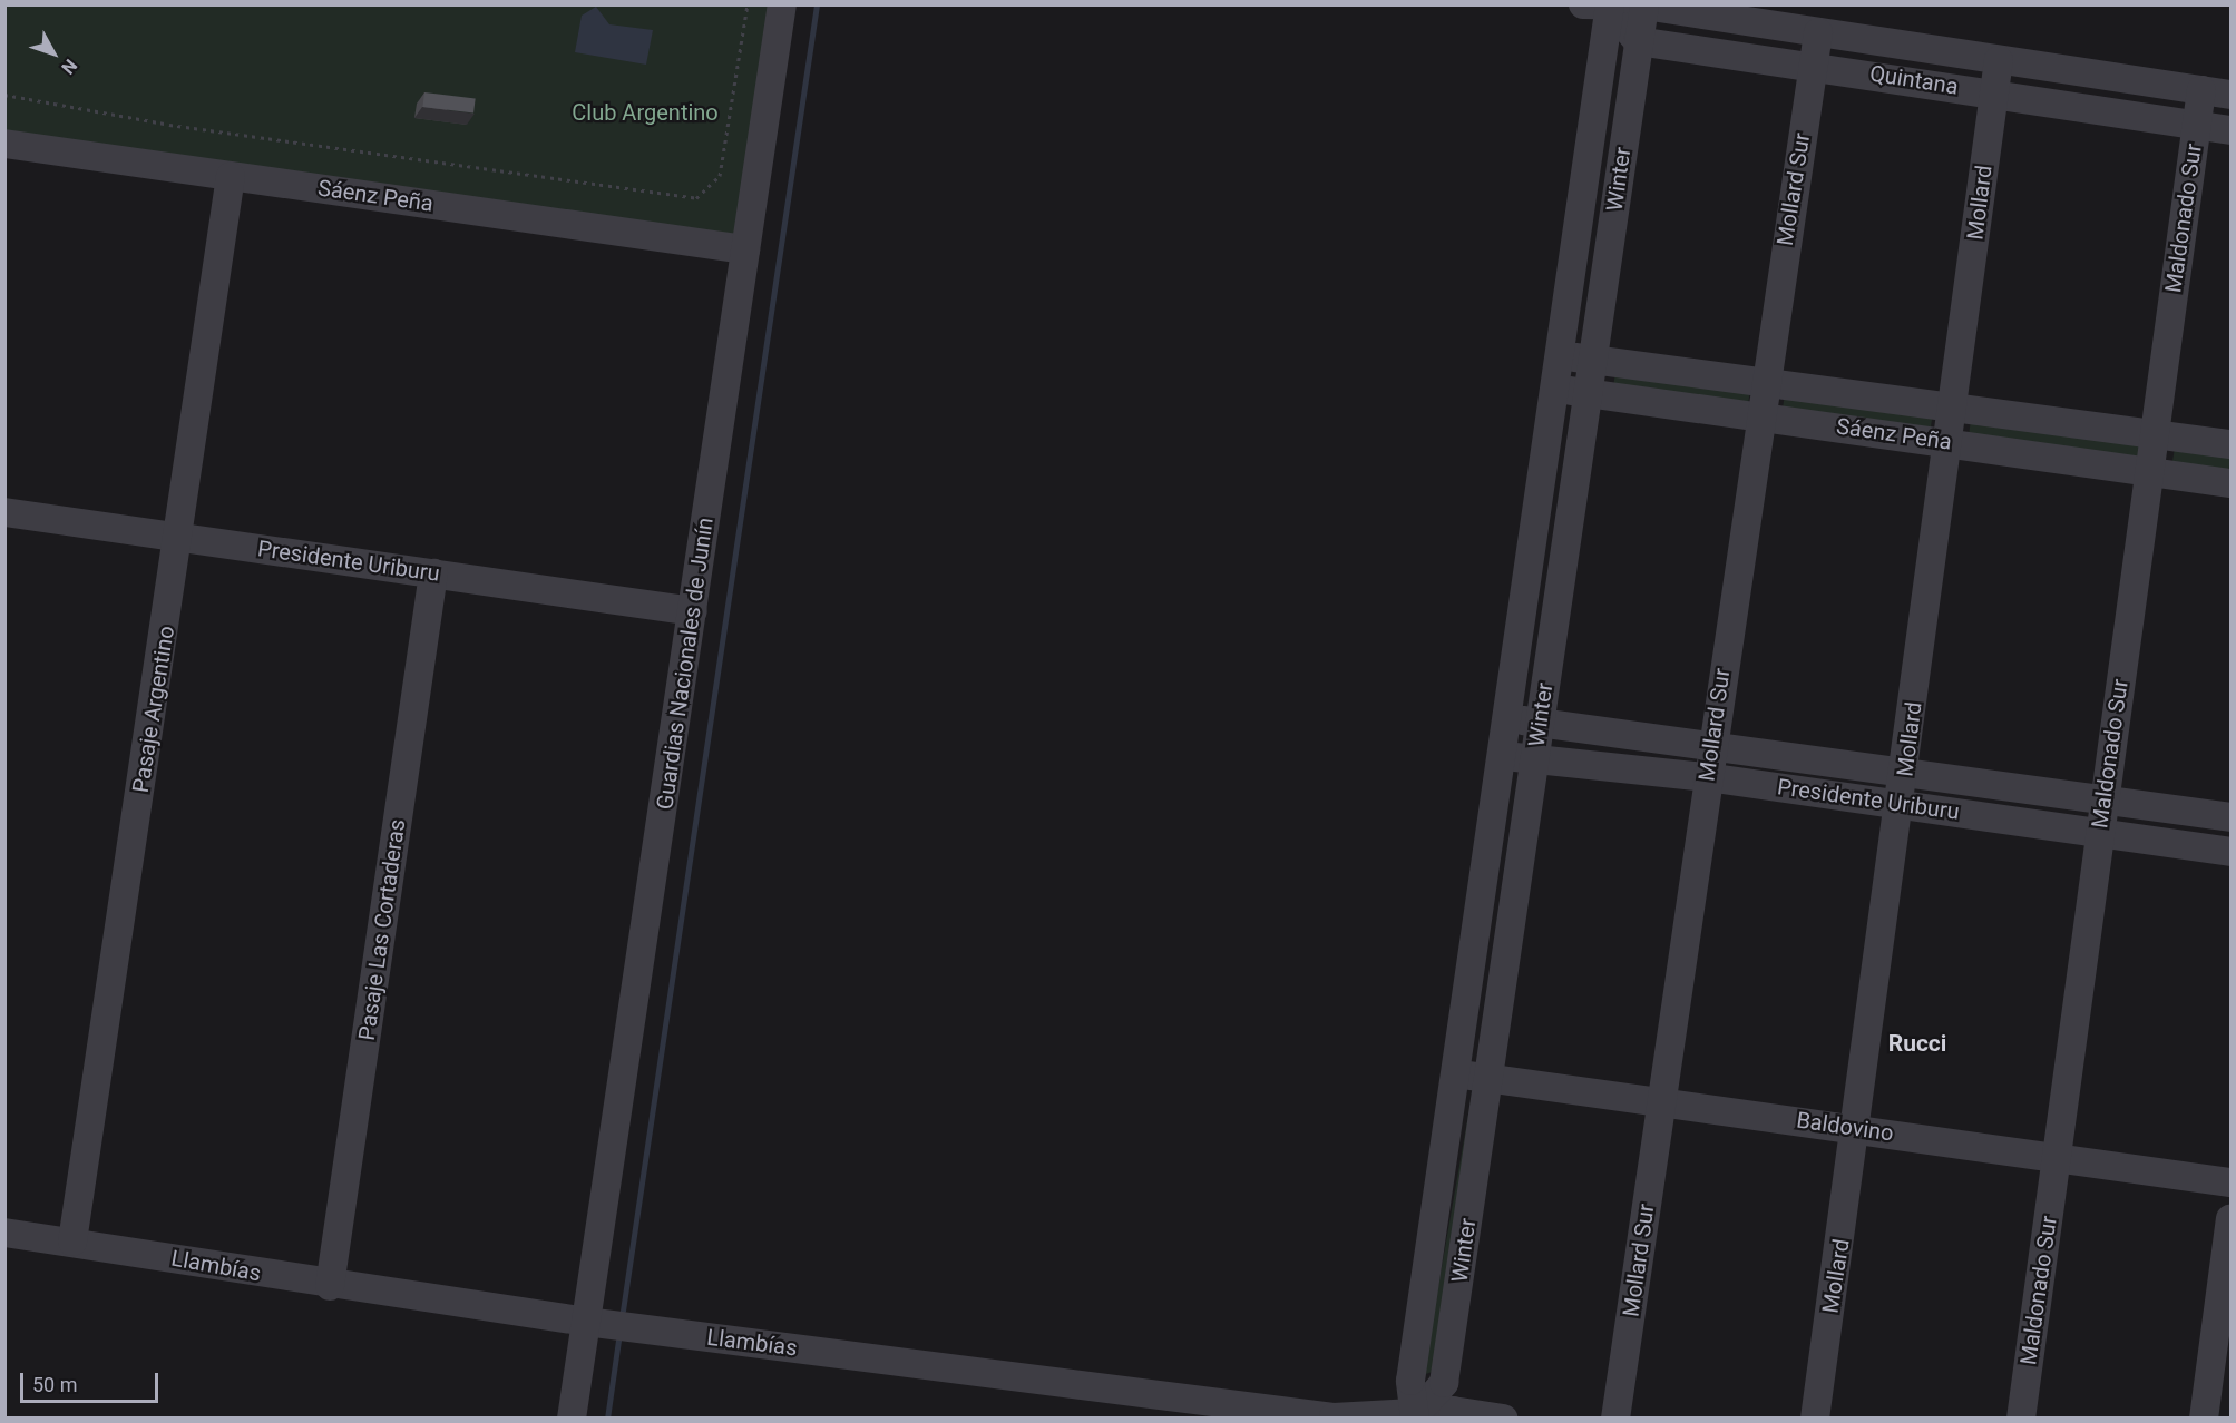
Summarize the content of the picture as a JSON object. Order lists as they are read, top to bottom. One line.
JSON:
{"streets":{"street":["Quintana","Winter","Mollard Sur","Sáenz Peña","Mollard","Maldonado Sur","Presidente Uriburu","Guardias Nacionales de Junín","Pasaje Argentino","Pasaje Las Cortaderas","Baldovino","Llambías"]},"crossings":[["Quintana","Winter"],["Quintana","Mollard Sur"],["Quintana","Mollard"],["Quintana","Maldonado Sur"],["Winter","Sáenz Peña"],["Winter","Presidente Uriburu"],["Winter","Baldovino"],["Winter","Llambías"],["Mollard Sur","Sáenz Peña"],["Mollard Sur","Presidente Uriburu"],["Mollard Sur","Baldovino"],["Sáenz Peña","Mollard"],["Sáenz Peña","Maldonado Sur"],["Sáenz Peña","Guardias Nacionales de Junín"],["Sáenz Peña","Pasaje Argentino"],["Mollard","Presidente Uriburu"],["Mollard","Baldovino"],["Maldonado Sur","Presidente Uriburu"],["Maldonado Sur","Baldovino"],["Presidente Uriburu","Guardias Nacionales de Junín"],["Presidente Uriburu","Pasaje Argentino"],["Presidente Uriburu","Pasaje Las Cortaderas"],["Guardias Nacionales de Junín","Llambías"],["Pasaje Argentino","Llambías"],["Pasaje Las Cortaderas","Llambías"]],"districts":["Rucci"],"parks":["Club Argentino"],"scale_bar":"50 m","north":"bottom right"}
